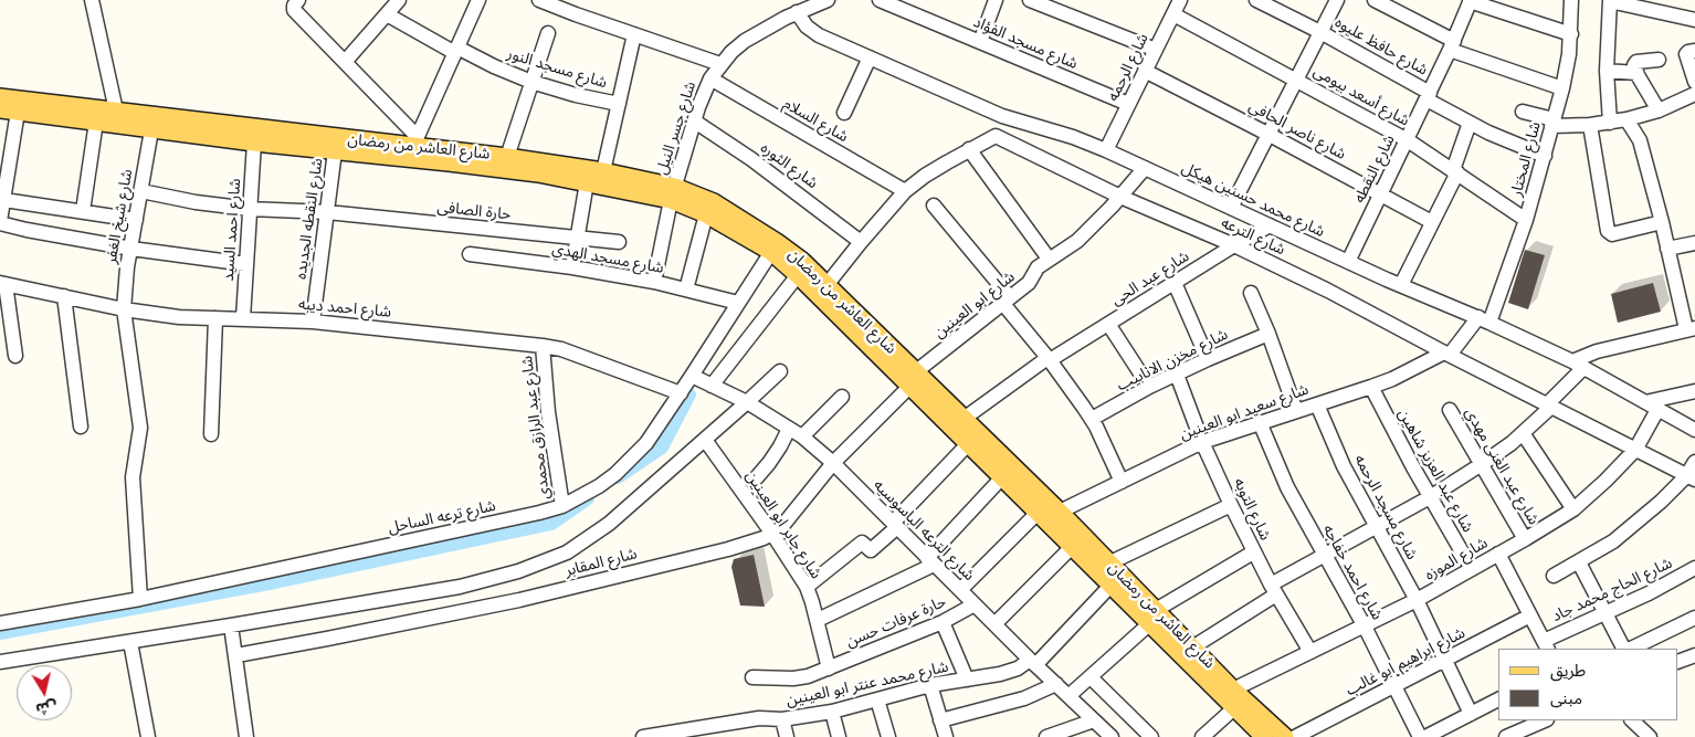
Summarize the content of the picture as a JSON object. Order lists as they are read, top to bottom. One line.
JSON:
{"streets":{"main road":["شارع العاشر من رمضان"],"street":["شارع مسجد الفؤاد","شارع حافظ عليوه","شارع الرحمه","شارع مسجد النور","شارع أسعد بيومى","شارع السلام","شارع جسر النيل","شارع ناصر الحافي","شارع المختار","شارع الثوره","شارع النقطه","شارع محمد حسنين هيكل","حارة الصافى","شارع شيخ الغفر","شارع النقطه الجديده","شارع احمد السيد","شارع الترعه","شارع مسجد الهدي","شارع عبد الحى","شارع ابو العينين","شارع احمد ديبه","شارع مخزن الانابيب","شارع سعيد ابو العينين","شارع عبد الرازق محمدي","شارع عبد الغنى مهدي","شارع عبد العزيز شاهين","شارع مسجد الرحمه","شارع التوبه","شارع ترعه الساحل","شارع جابر ابو العينين","شارع الترعه الباسوسيه","شارع الموزه","شارع المقابر","شارع احمد خفاجه","شارع الحاج محمد جاد","حارة عرفات حسن","شارع ابراهيم ابو غالب","شارع محمد عنتر ابو العينين"]},"crossings":[["شارع مسجد الفؤاد","شارع الرحمه"],["شارع حافظ عليوه","شارع المختار"],["شارع حافظ عليوه","شارع النقطه"],["شارع الرحمه","شارع أسعد بيومى"],["شارع الرحمه","شارع ناصر الحافي"],["شارع الرحمه","شارع محمد حسنين هيكل"],["شارع أسعد بيومى","شارع المختار"],["شارع أسعد بيومى","شارع النقطه"],["شارع السلام","شارع جسر النيل"],["شارع السلام","شارع الترعه"],["شارع جسر النيل","شارع العاشر من رمضان"],["شارع جسر النيل","شارع الثوره"],["شارع جسر النيل","شارع محمد حسنين هيكل"],["شارع جسر النيل","شارع مسجد الهدي"],["شارع ناصر الحافي","شارع النقطه"],["شارع العاشر من رمضان","شارع شيخ الغفر"],["شارع العاشر من رمضان","شارع النقطه الجديده"],["شارع العاشر من رمضان","شارع احمد السيد"],["شارع العاشر من رمضان","شارع الترعه"],["شارع العاشر من رمضان","شارع عبد الحى"],["شارع العاشر من رمضان","شارع ابو العينين"],["شارع العاشر من رمضان","شارع سعيد ابو العينين"],["شارع العاشر من رمضان","شارع ترعه الساحل"],["شارع العاشر من رمضان","شارع الموزه"],["شارع العاشر من رمضان","شارع المقابر"],["شارع العاشر من رمضان","شارع محمد عنتر ابو العينين"],["شارع المختار","شارع محمد حسنين هيكل"],["شارع المختار","شارع الترعه"],["شارع المختار","شارع سعيد ابو العينين"],["شارع الثوره","شارع الترعه"],["شارع النقطه","شارع محمد حسنين هيكل"],["شارع محمد حسنين هيكل","شارع عبد الحى"],["شارع محمد حسنين هيكل","شارع ابو العينين"],["شارع محمد حسنين هيكل","شارع الموزه"],["حارة الصافى","شارع شيخ الغفر"],["حارة الصافى","شارع النقطه الجديده"],["حارة الصافى","شارع احمد السيد"],["شارع شيخ الغفر","شارع احمد ديبه"],["شارع شيخ الغفر","شارع ترعه الساحل"],["شارع النقطه الجديده","شارع احمد ديبه"],["شارع احمد السيد","شارع احمد ديبه"],["شارع الترعه","شارع عبد الحى"],["شارع الترعه","شارع ابو العينين"],["شارع الترعه","شارع سعيد ابو العينين"],["شارع الترعه","شارع الموزه"],["شارع مسجد الهدي","شارع ترعه الساحل"],["شارع ابو العينين","شارع المقابر"],["شارع احمد ديبه","شارع عبد الرازق محمدي"],["شارع احمد ديبه","شارع ترعه الساحل"],["شارع مخزن الانابيب","شارع التوبه"],["شارع سعيد ابو العينين","شارع عبد العزيز شاهين"],["شارع سعيد ابو العينين","شارع مسجد الرحمه"],["شارع سعيد ابو العينين","شارع التوبه"],["شارع سعيد ابو العينين","شارع احمد خفاجه"],["شارع عبد الرازق محمدي","شارع ترعه الساحل"],["شارع عبد الغنى مهدي","شارع الموزه"],["شارع عبد العزيز شاهين","شارع الموزه"],["شارع مسجد الرحمه","شارع الموزه"],["شارع مسجد الرحمه","شارع ابراهيم ابو غالب"],["شارع التوبه","شارع الموزه"],["شارع ترعه الساحل","شارع الترعه الباسوسيه"],["شارع جابر ابو العينين","شارع المقابر"],["شارع جابر ابو العينين","حارة عرفات حسن"],["شارع الترعه الباسوسيه","شارع المقابر"],["شارع الترعه الباسوسيه","حارة عرفات حسن"],["شارع الترعه الباسوسيه","شارع محمد عنتر ابو العينين"],["شارع الموزه","شارع احمد خفاجه"],["شارع احمد خفاجه","شارع ابراهيم ابو غالب"]],"legend":["طريق","مبنى"],"north":"bottom"}
